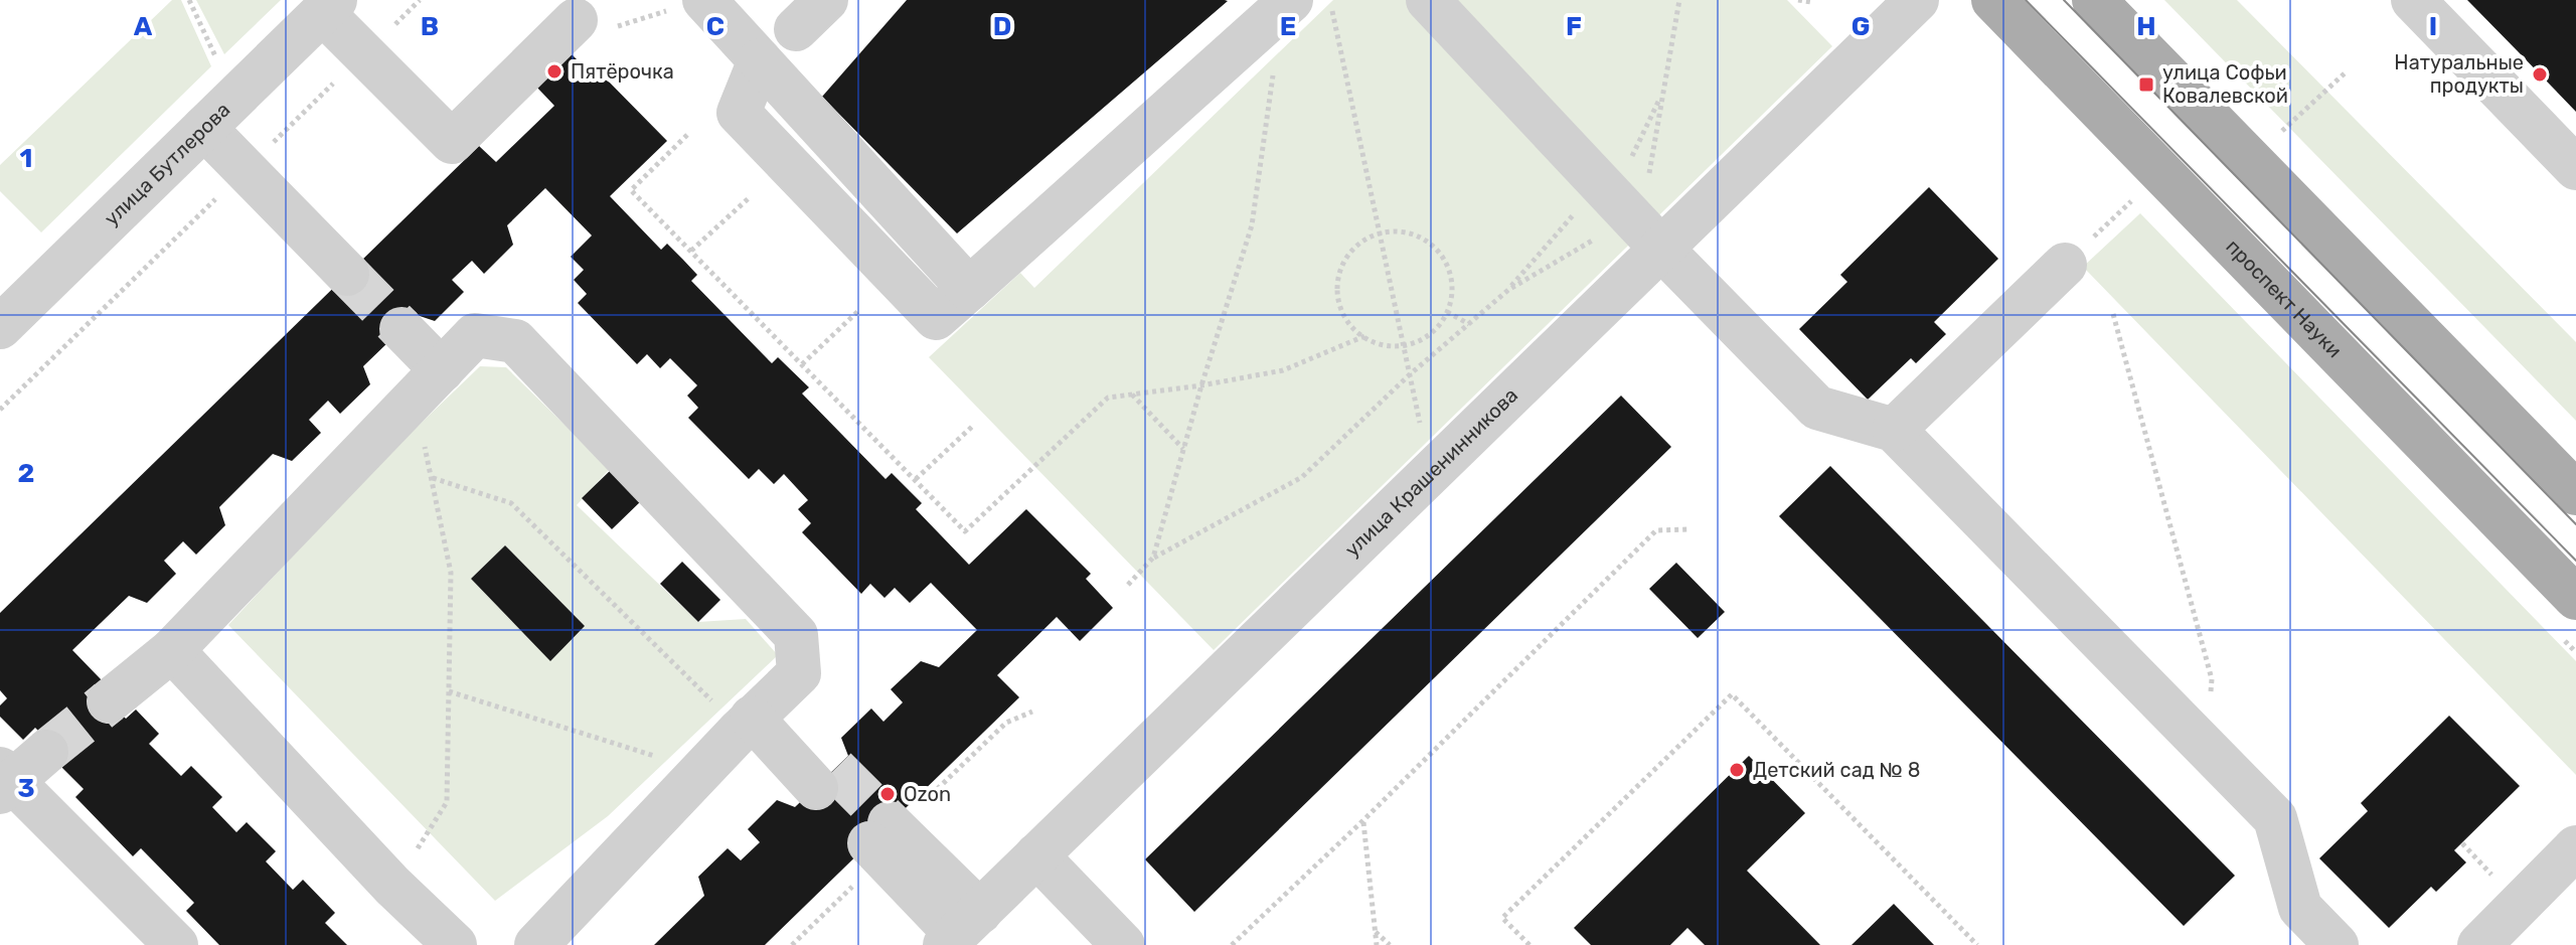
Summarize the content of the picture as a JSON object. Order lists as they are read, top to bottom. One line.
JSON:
{"streets":{"main road":["проспект Науки"],"street":["улица Бутлерова","улица Крашенинникова"]},"places":{"other":["Пятёрочка","Натуральные продукты","Детский сад № 8","Ozon"],"transit":["улица Софьи Ковалевской"]},"grid":{"columns":["A","B","C","D","E","F","G","H","I"],"rows":["1","2","3"]}}
